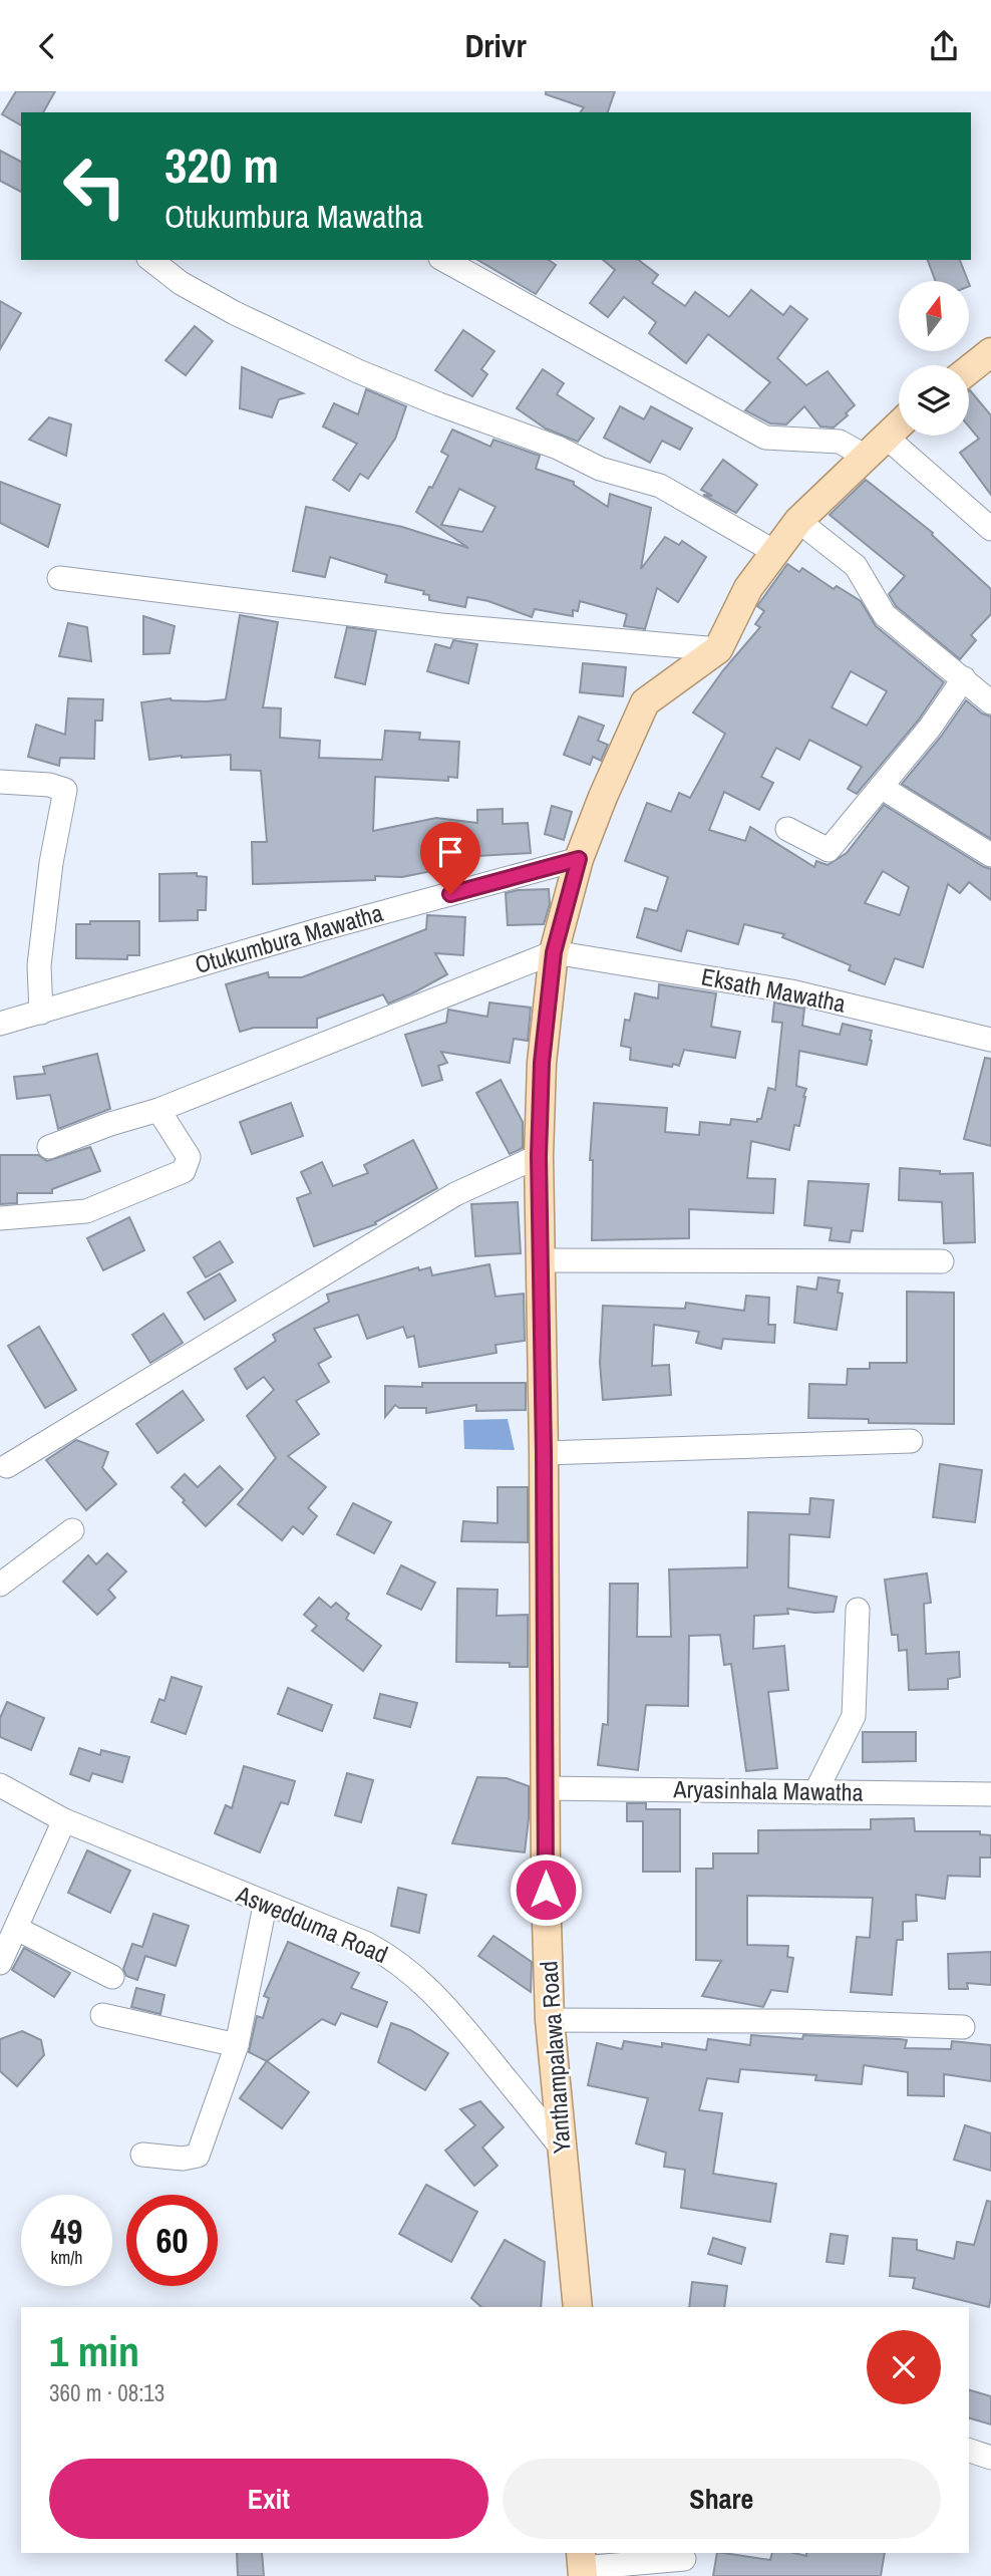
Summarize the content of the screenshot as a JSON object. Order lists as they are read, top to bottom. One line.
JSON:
{"streets":{"main road":["Yanthampalawa Road"],"street":["Otukumbura Mawatha","Eksath Mawatha","Aryasinhala Mawatha","Aswedduma Road"]},"crossings":[["Otukumbura Mawatha","Yanthampalawa Road"],["Eksath Mawatha","Yanthampalawa Road"],["Aryasinhala Mawatha","Yanthampalawa Road"],["Aswedduma Road","Yanthampalawa Road"]],"north":"top","page":{"header":"Drivr","turn":["320 m","Otukumbura Mawatha"],"speed":"49 km/h","limit":"60","heading":["1 min","360 m · 08:13"],"buttons":["Exit","Share"]}}
